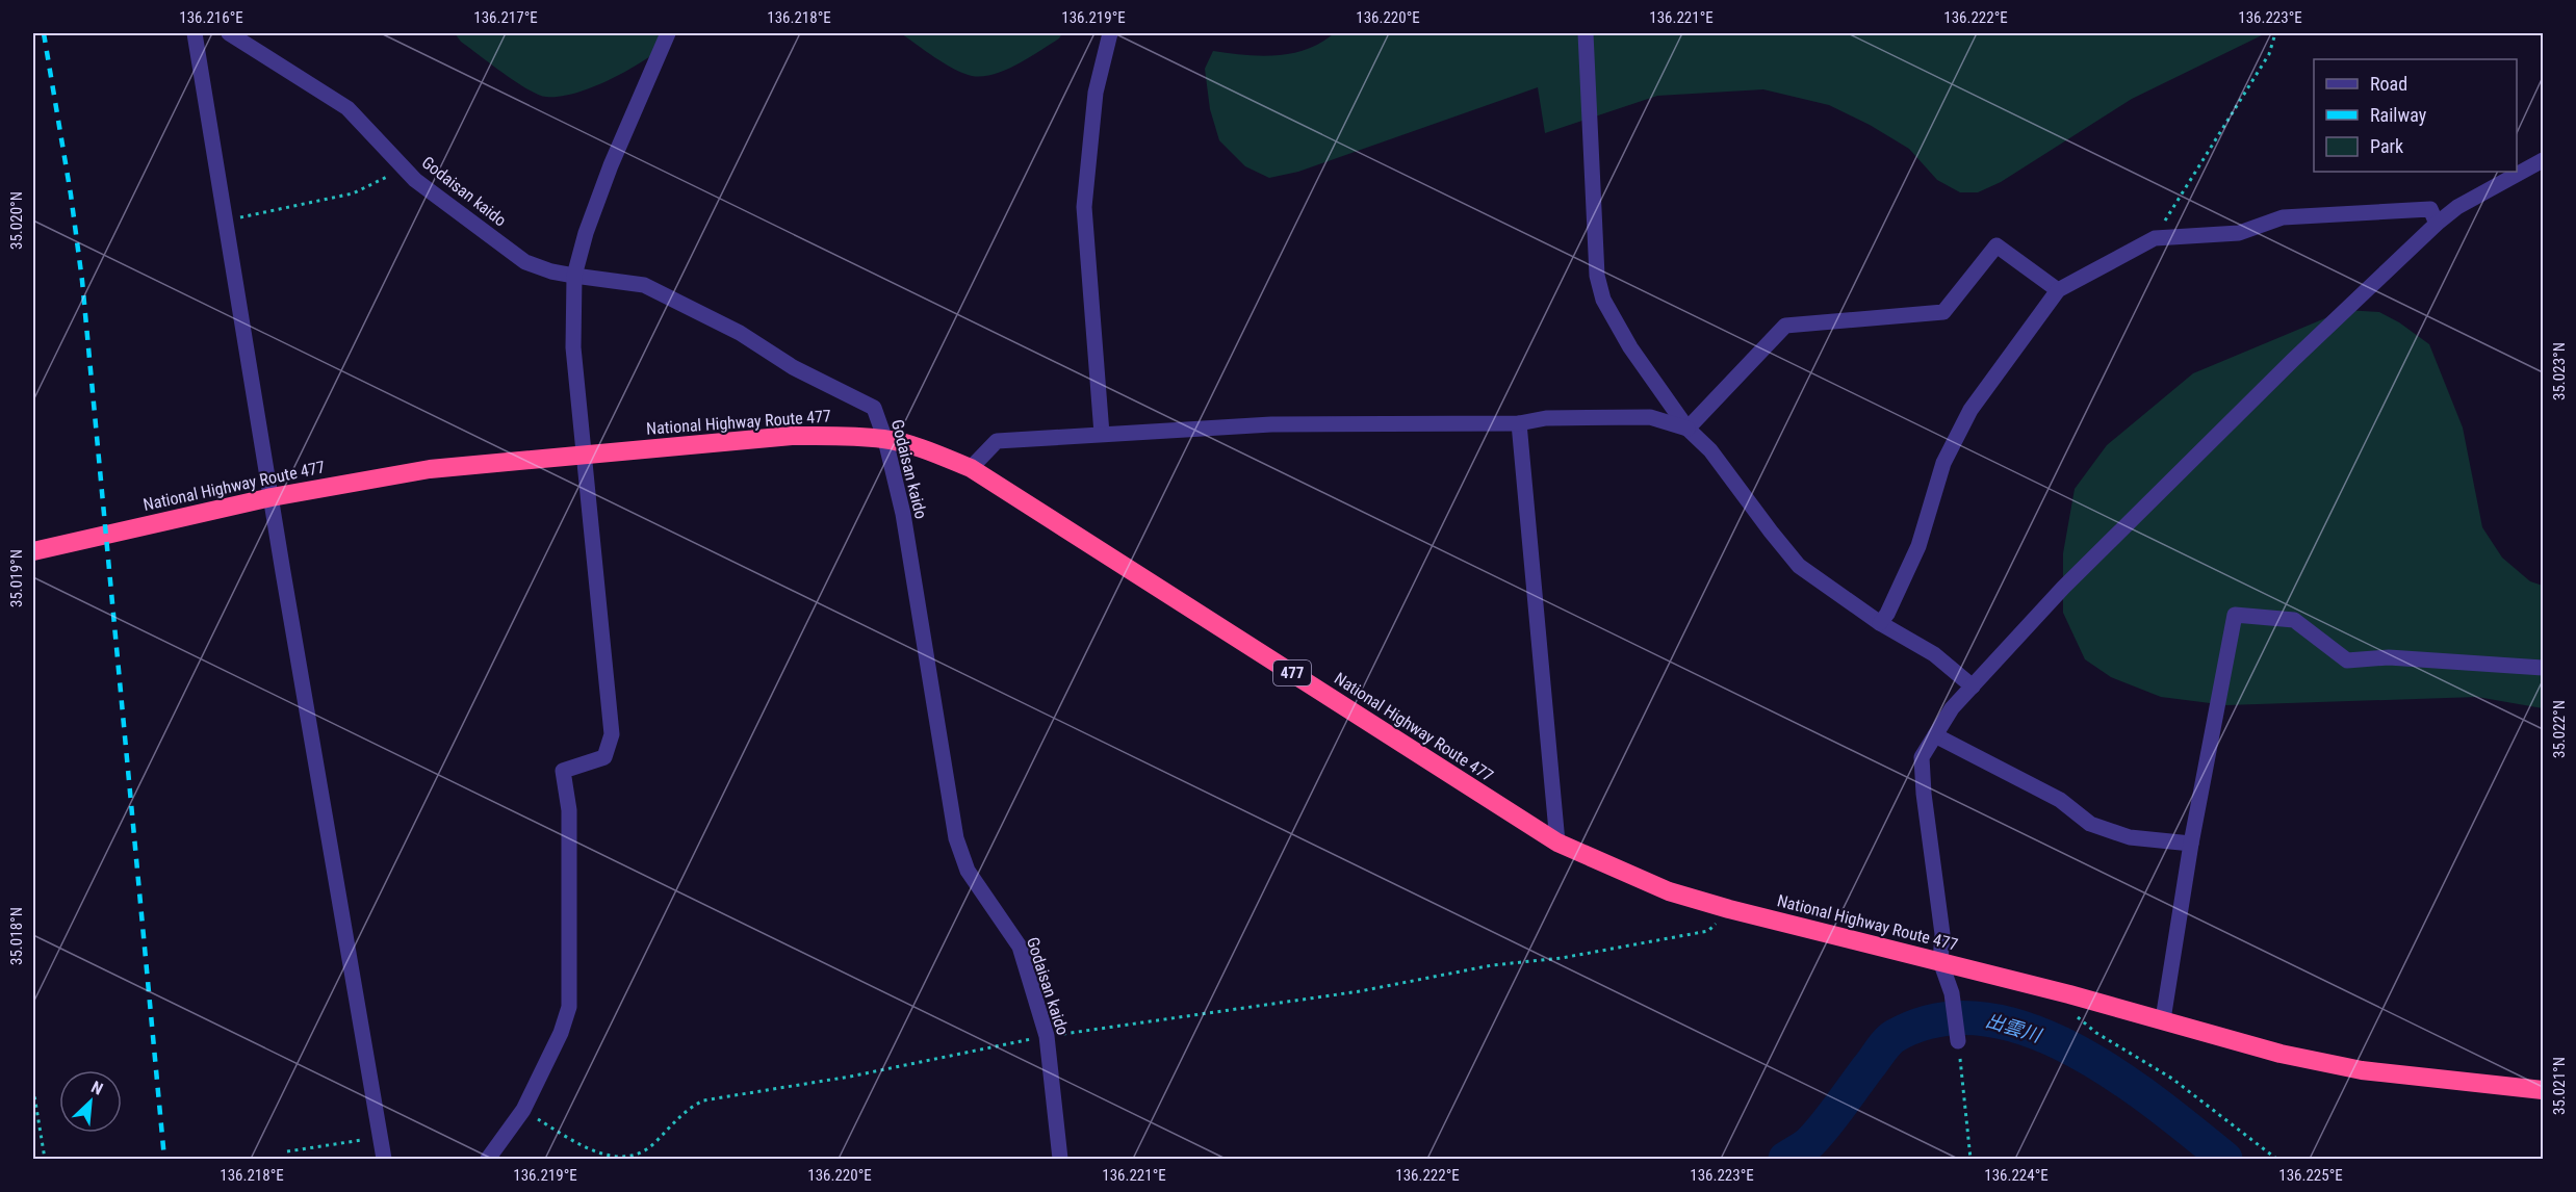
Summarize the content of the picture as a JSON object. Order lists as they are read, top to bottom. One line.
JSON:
{"streets":{"highway":["National Highway Route 477","477"],"street":["Godaisan kaido"]},"crossings":[["Godaisan kaido","National Highway Route 477"]],"water":["出雲川"],"legend":["Road","Railway","Park"],"north":"top right","coordinates":["136.216°E","136.217°E","136.218°E","136.219°E","136.220°E","136.221°E","136.222°E","136.223°E","35.020°N","35.023°N","35.019°N","35.022°N","35.018°N","35.021°N","136.224°E","136.225°E"]}
